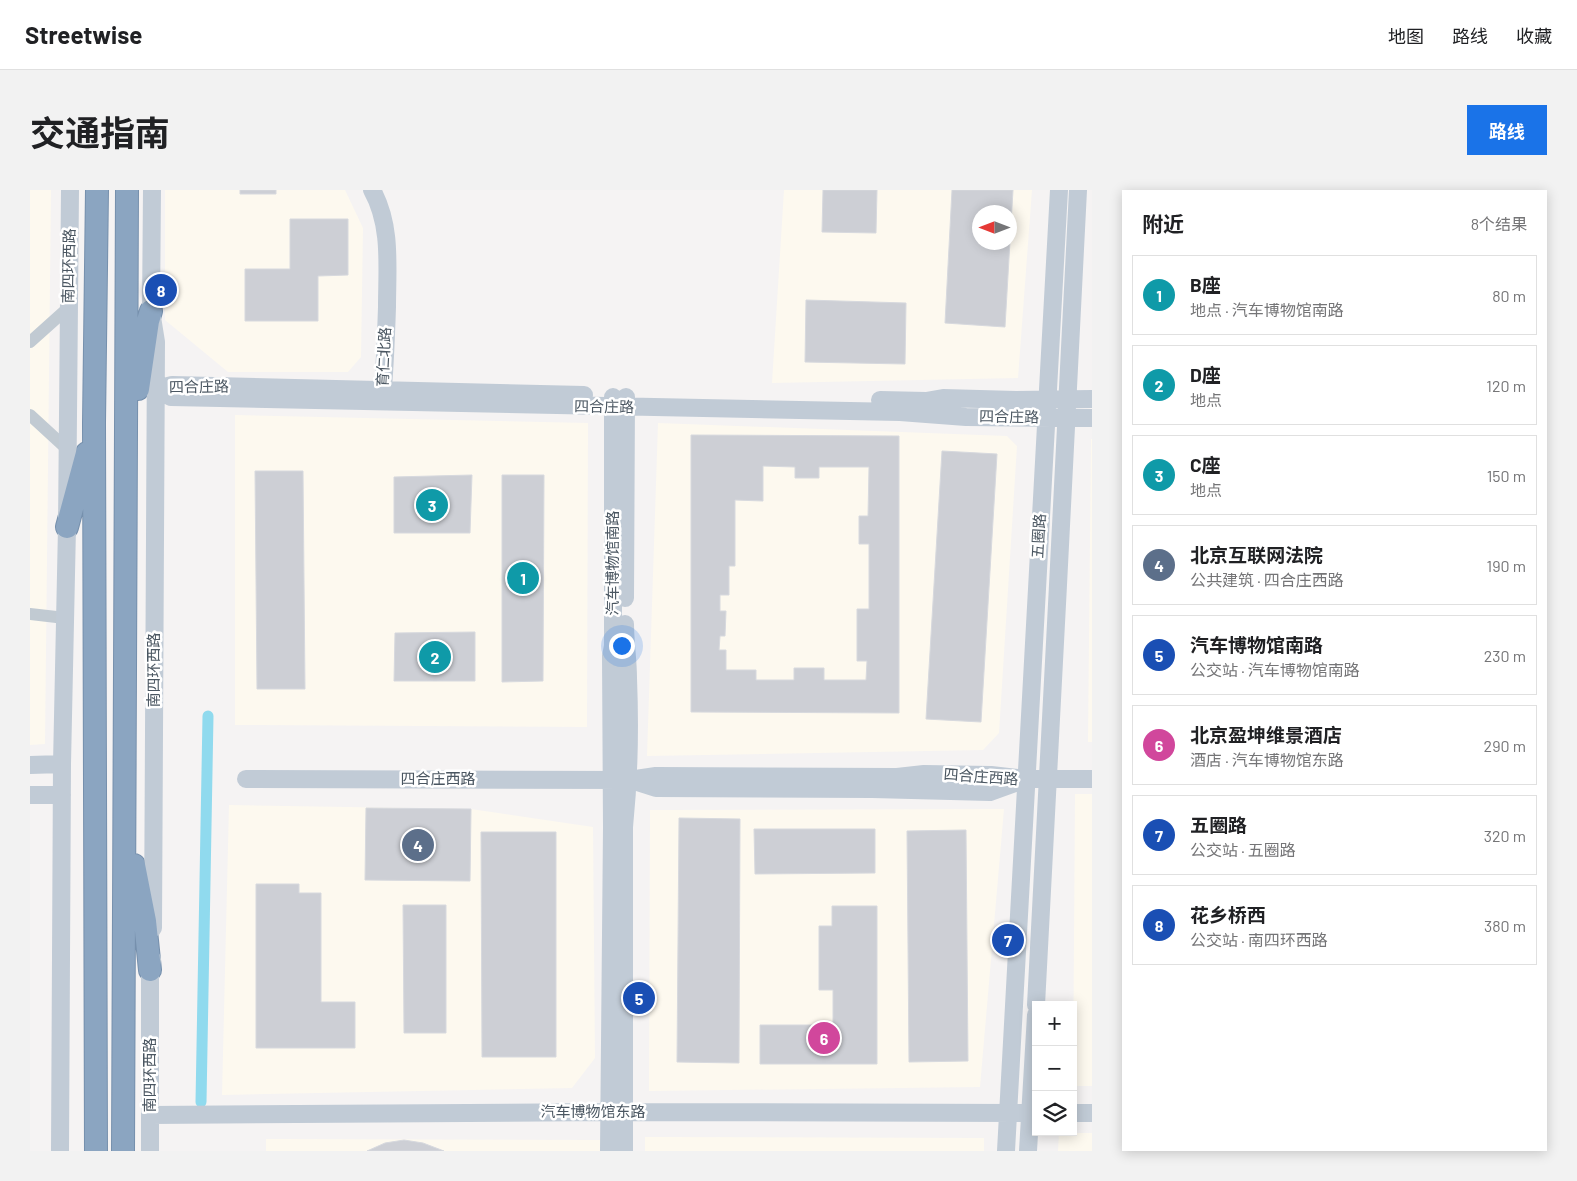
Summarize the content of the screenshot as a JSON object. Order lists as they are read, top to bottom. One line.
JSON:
{"streets":{"highway":["南四环西路"],"street":["育仁北路","四合庄路","五圈路","汽车博物馆南路","四合庄西路","汽车博物馆东路"]},"crossings":[["南四环西路","四合庄路"],["南四环西路","汽车博物馆东路"],["育仁北路","四合庄路"],["四合庄路","五圈路"],["四合庄路","汽车博物馆南路"],["五圈路","四合庄西路"],["五圈路","汽车博物馆东路"],["汽车博物馆南路","四合庄西路"],["汽车博物馆南路","汽车博物馆东路"]],"north":"left","page":{"header":"Streetwise","nav":["地图","路线","收藏"],"title":"交通指南","buttons":"路线","heading":["附近","8个结果"],"list":[{"mark":"1","name":"B座","note":"地点 · 汽车博物馆南路","value":"80 m"},{"mark":"2","name":"D座","note":"地点","value":"120 m"},{"mark":"3","name":"C座","note":"地点","value":"150 m"},{"mark":"4","name":"北京互联网法院","note":"公共建筑 · 四合庄西路","value":"190 m"},{"mark":"5","name":"汽车博物馆南路","note":"公交站 · 汽车博物馆南路","value":"230 m"},{"mark":"6","name":"北京盈坤维景酒店","note":"酒店 · 汽车博物馆东路","value":"290 m"},{"mark":"7","name":"五圈路","note":"公交站 · 五圈路","value":"320 m"},{"mark":"8","name":"花乡桥西","note":"公交站 · 南四环西路","value":"380 m"}],"pins":["8","3","1","2","4","7","5","6"],"map_buttons":["+","−"]}}
